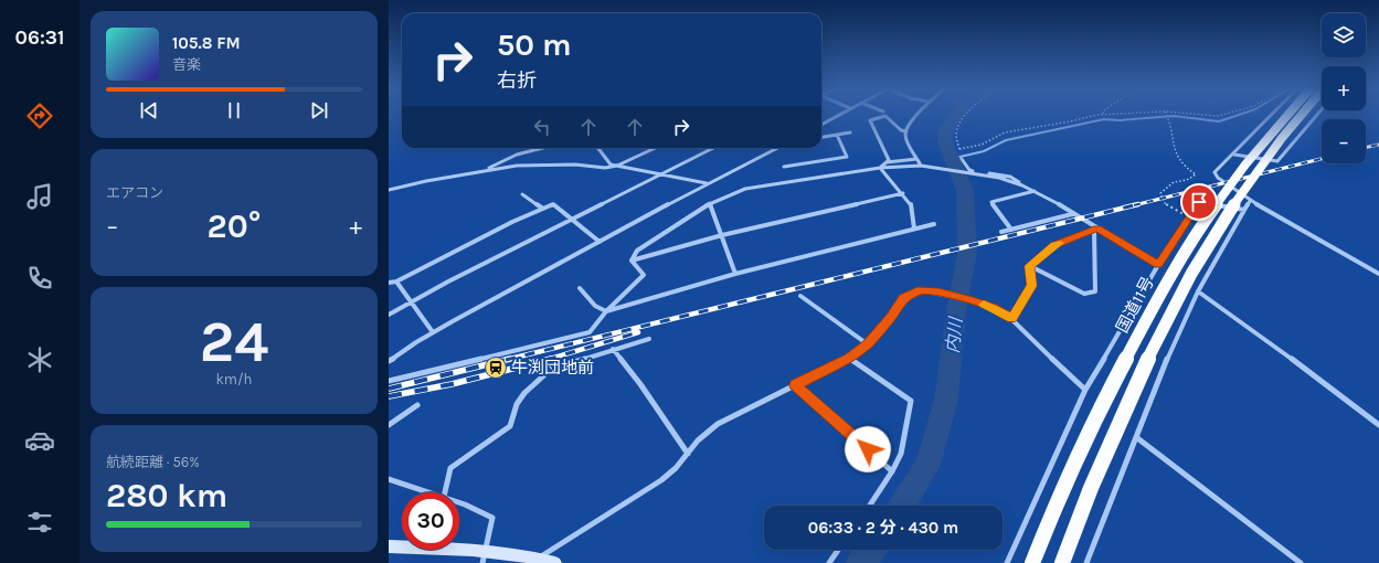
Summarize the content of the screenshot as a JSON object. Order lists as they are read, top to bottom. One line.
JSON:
{"streets":{"highway":["国道11号"]},"water":["内川"],"places":{"station":["牛渕団地前"]},"page":{"tabs":"06:31","map_buttons":["+","−"],"turn":["50 m","右折"],"song":["105.8 FM","音楽"],"tile":["エアコン",["24","km/h"],["航続距離 · 56%","280 km"]],"heat":["−","20°","+"],"limit":"30","trip":"06:33 · 2 分 · 430 m"}}
